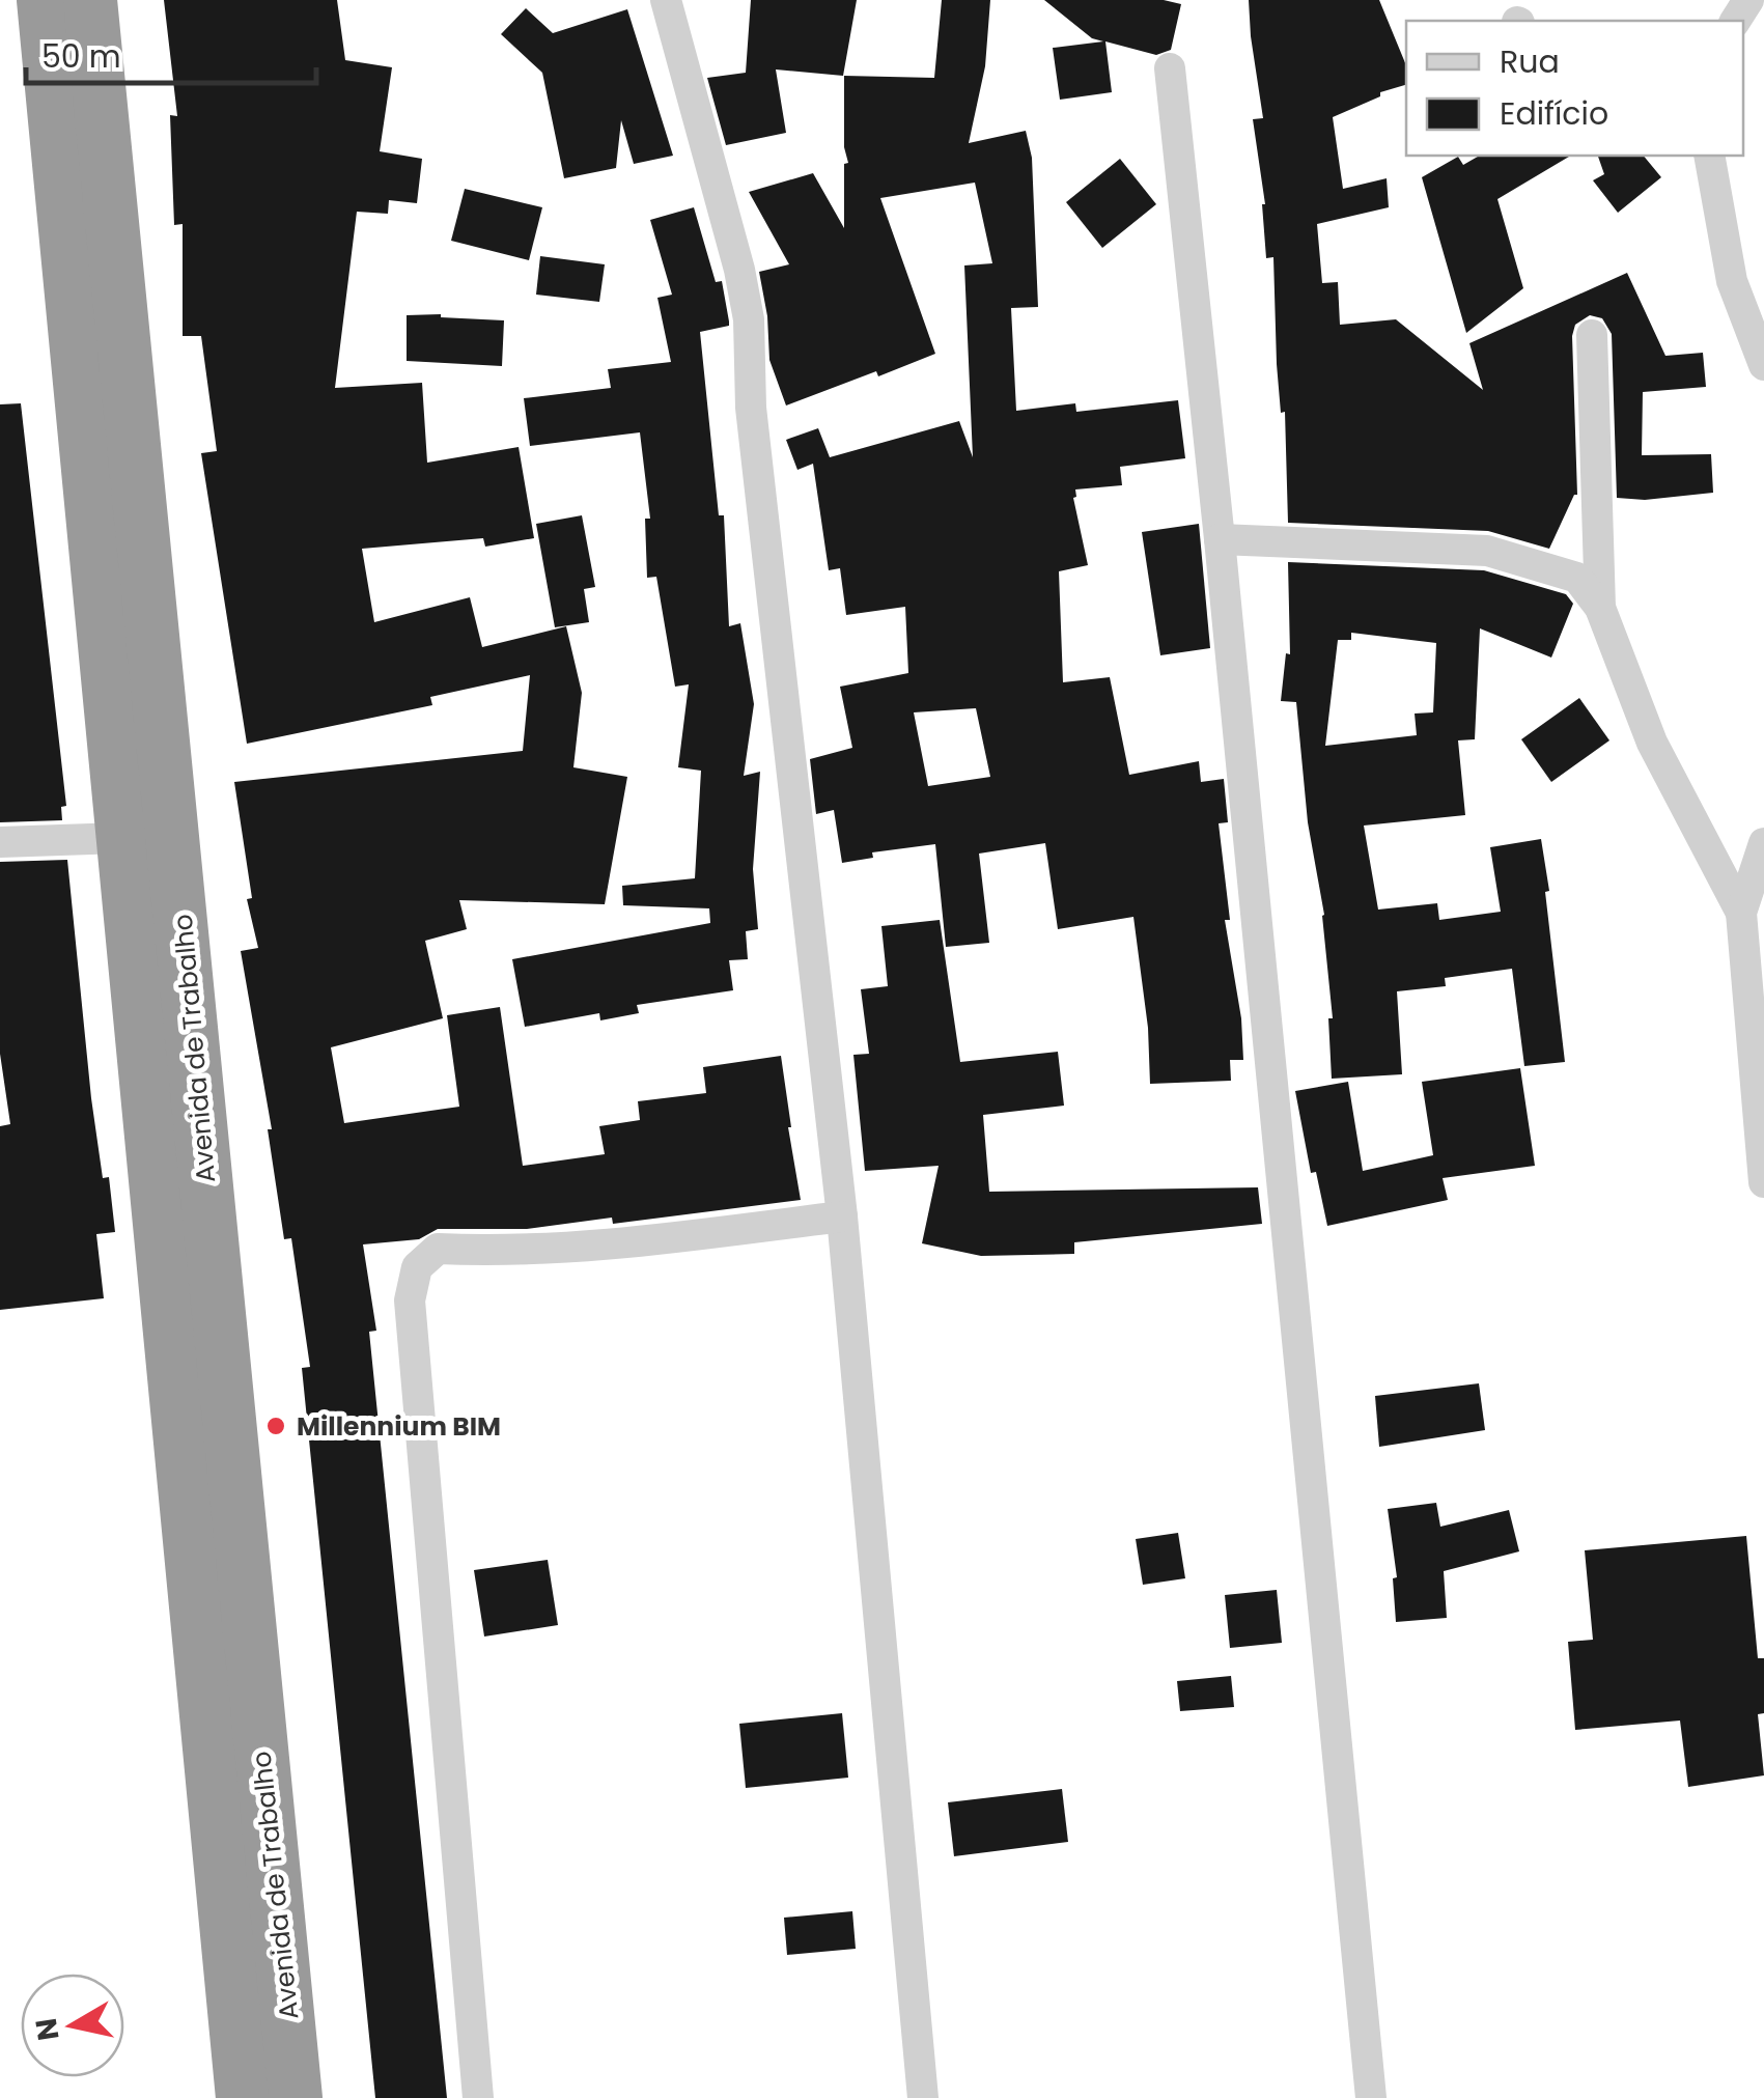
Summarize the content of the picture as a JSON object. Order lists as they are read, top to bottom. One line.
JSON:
{"streets":{"highway":["Avenida de Trabalho"]},"places":["Millennium BIM"],"legend":["Rua","Edifício"],"scale_bar":"50 m","north":"left"}
